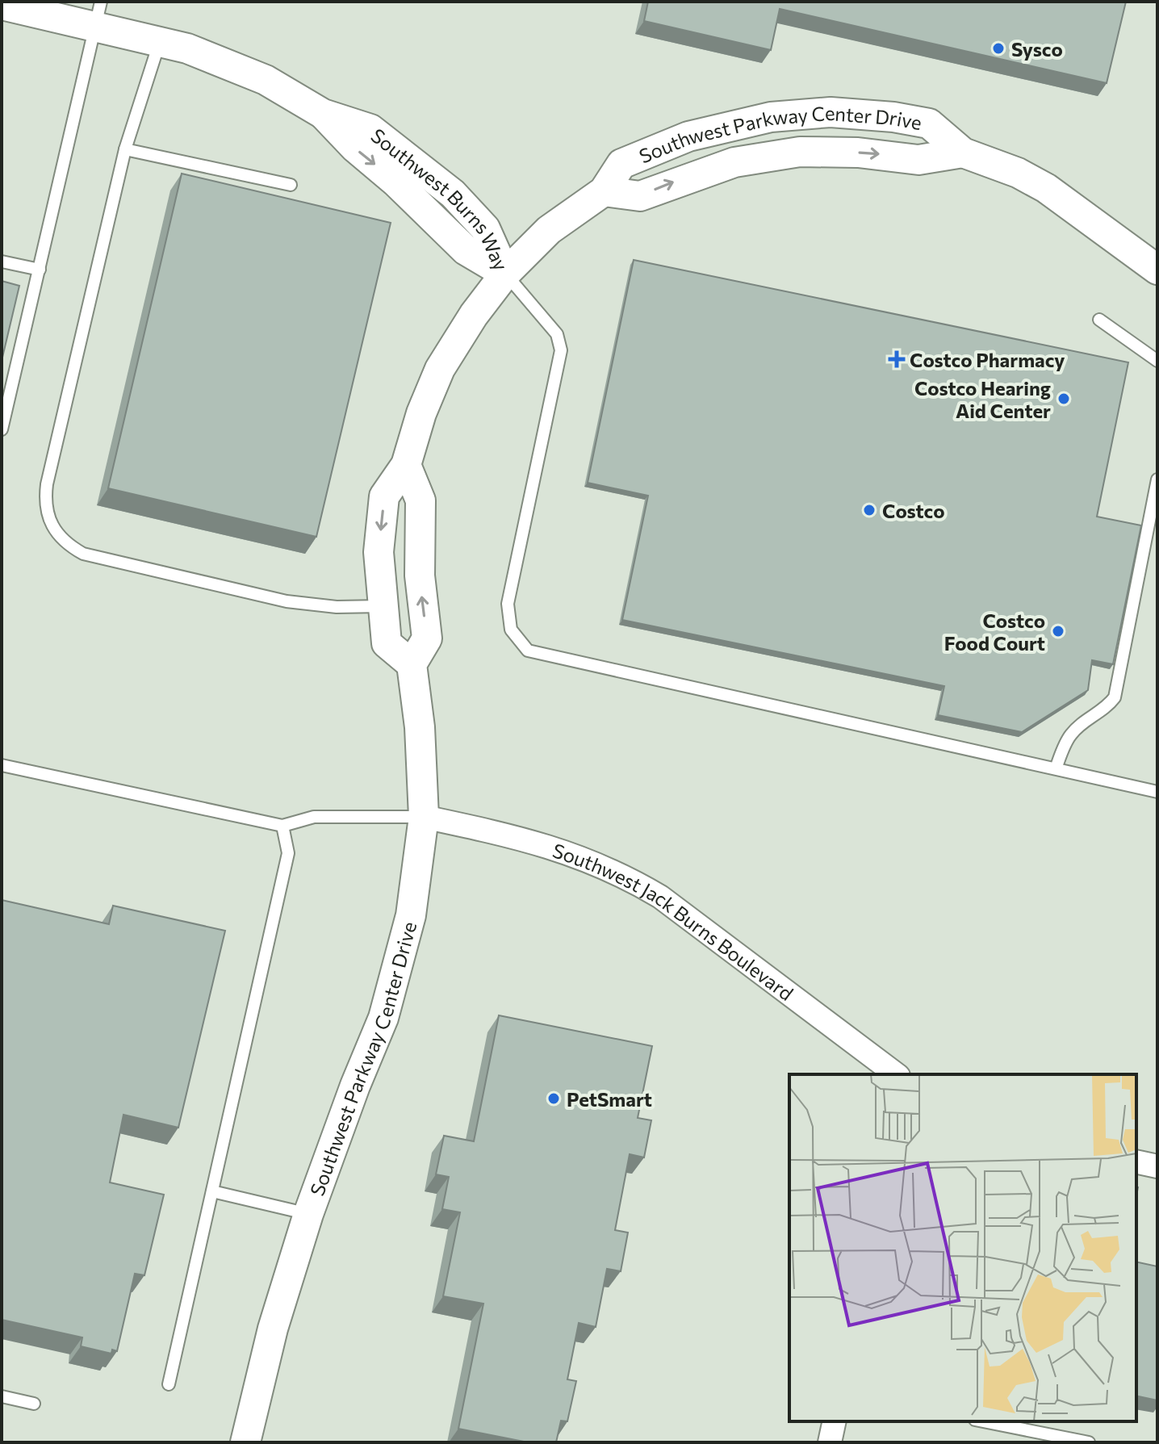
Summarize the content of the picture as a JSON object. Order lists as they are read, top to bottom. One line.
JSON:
{"streets":{"street":["Southwest Parkway Center Drive","Southwest Burns Way","Southwest Jack Burns Boulevard"]},"crossings":[["Southwest Parkway Center Drive","Southwest Burns Way"],["Southwest Parkway Center Drive","Southwest Jack Burns Boulevard"]],"places":{"other":["Sysco","Costco Hearing Aid Center","Costco","Costco Food Court","PetSmart"],"health":["Costco Pharmacy"]}}
